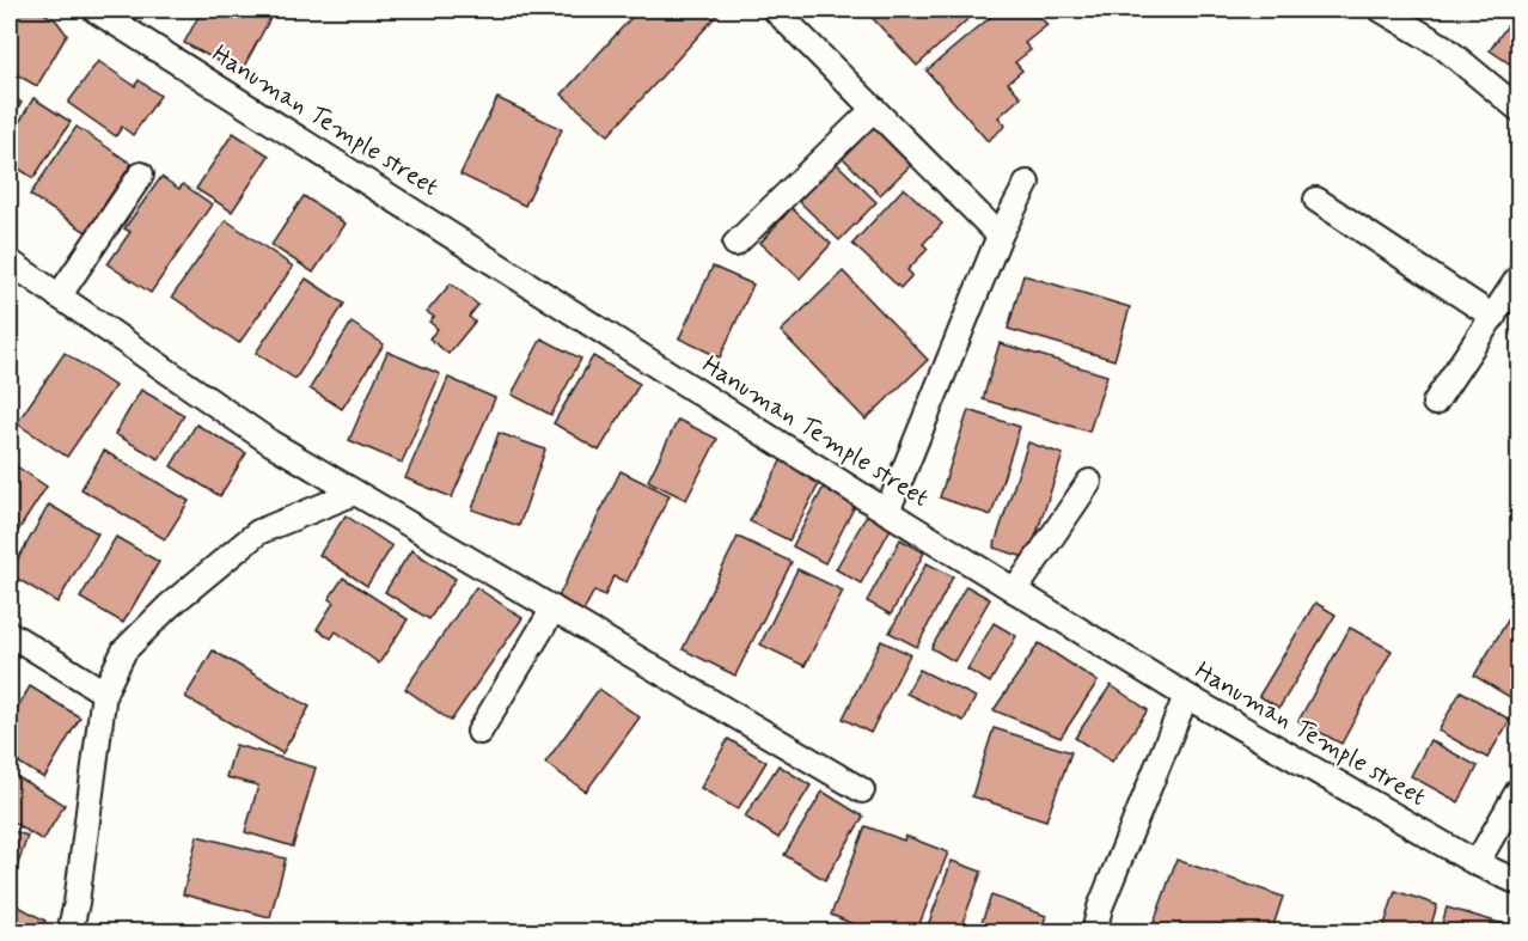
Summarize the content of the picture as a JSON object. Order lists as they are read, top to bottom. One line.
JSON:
{"streets":{"street":["Hanuman Temple street"]}}
